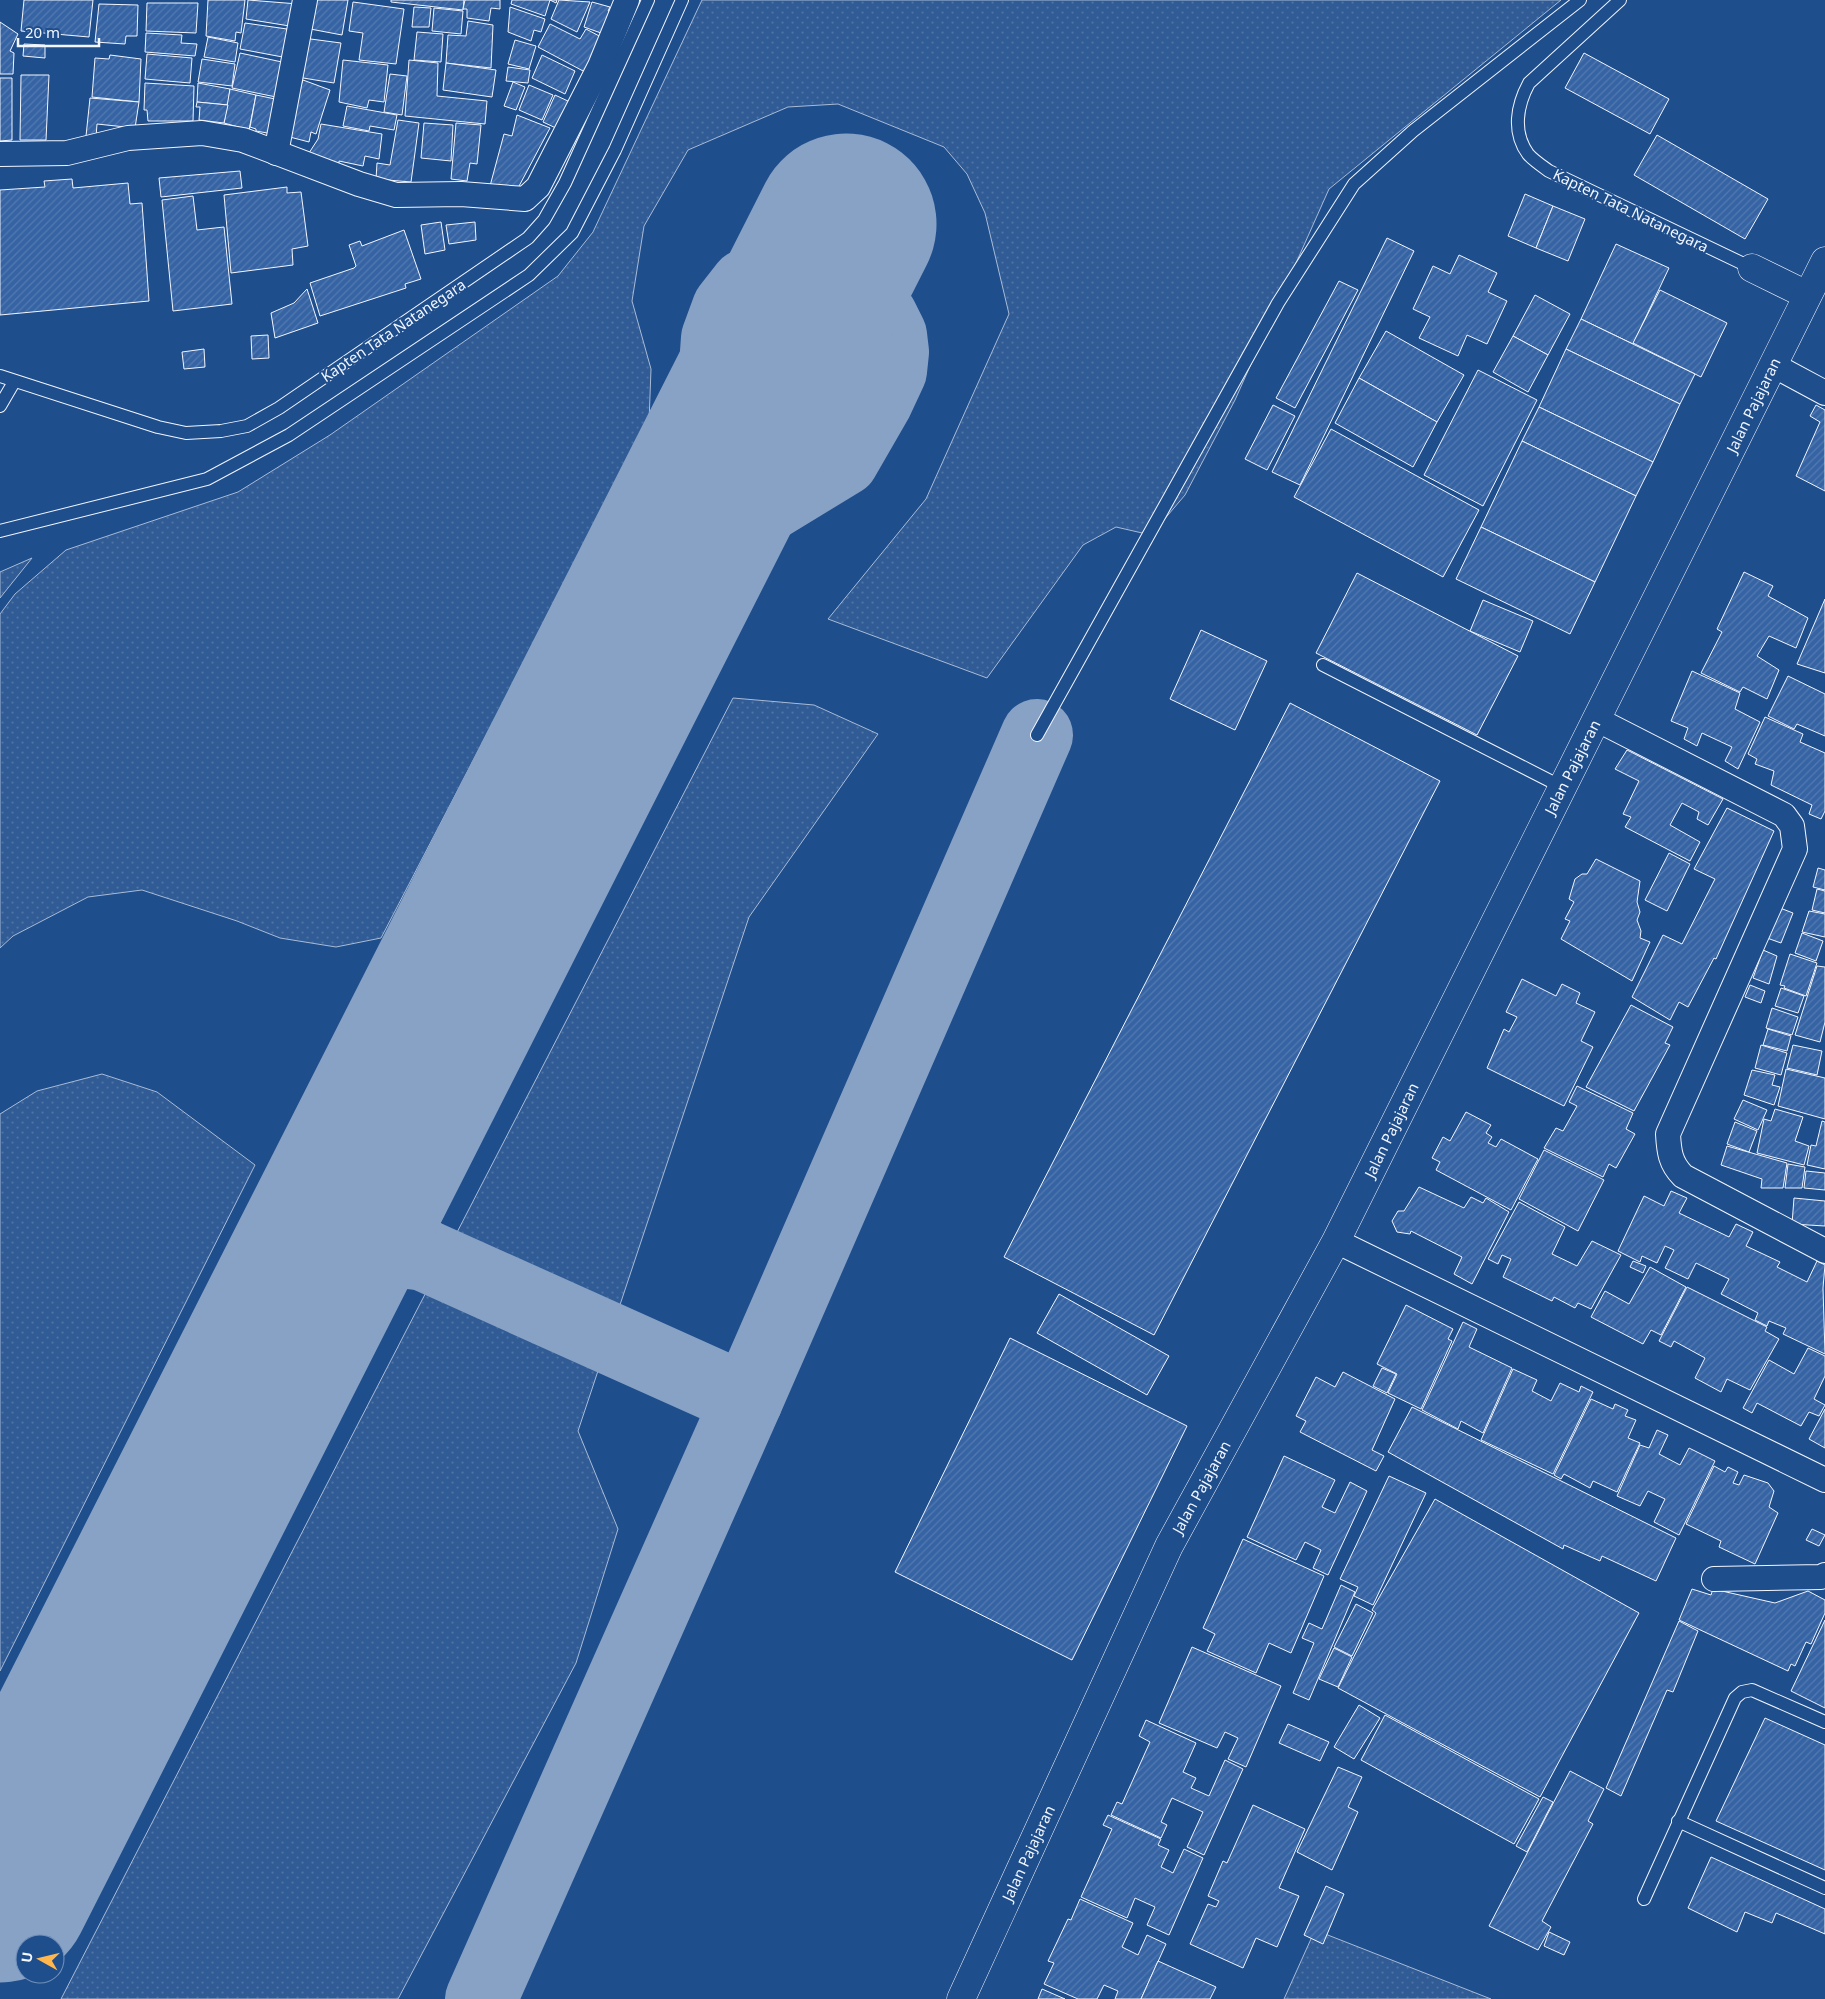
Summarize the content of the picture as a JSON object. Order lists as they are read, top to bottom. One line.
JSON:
{"streets":{"main road":["Kapten Tata Natanegara","Jalan Pajajaran"]},"crossings":[["Kapten Tata Natanegara","Jalan Pajajaran"]],"scale_bar":"20 m","north":"left"}
